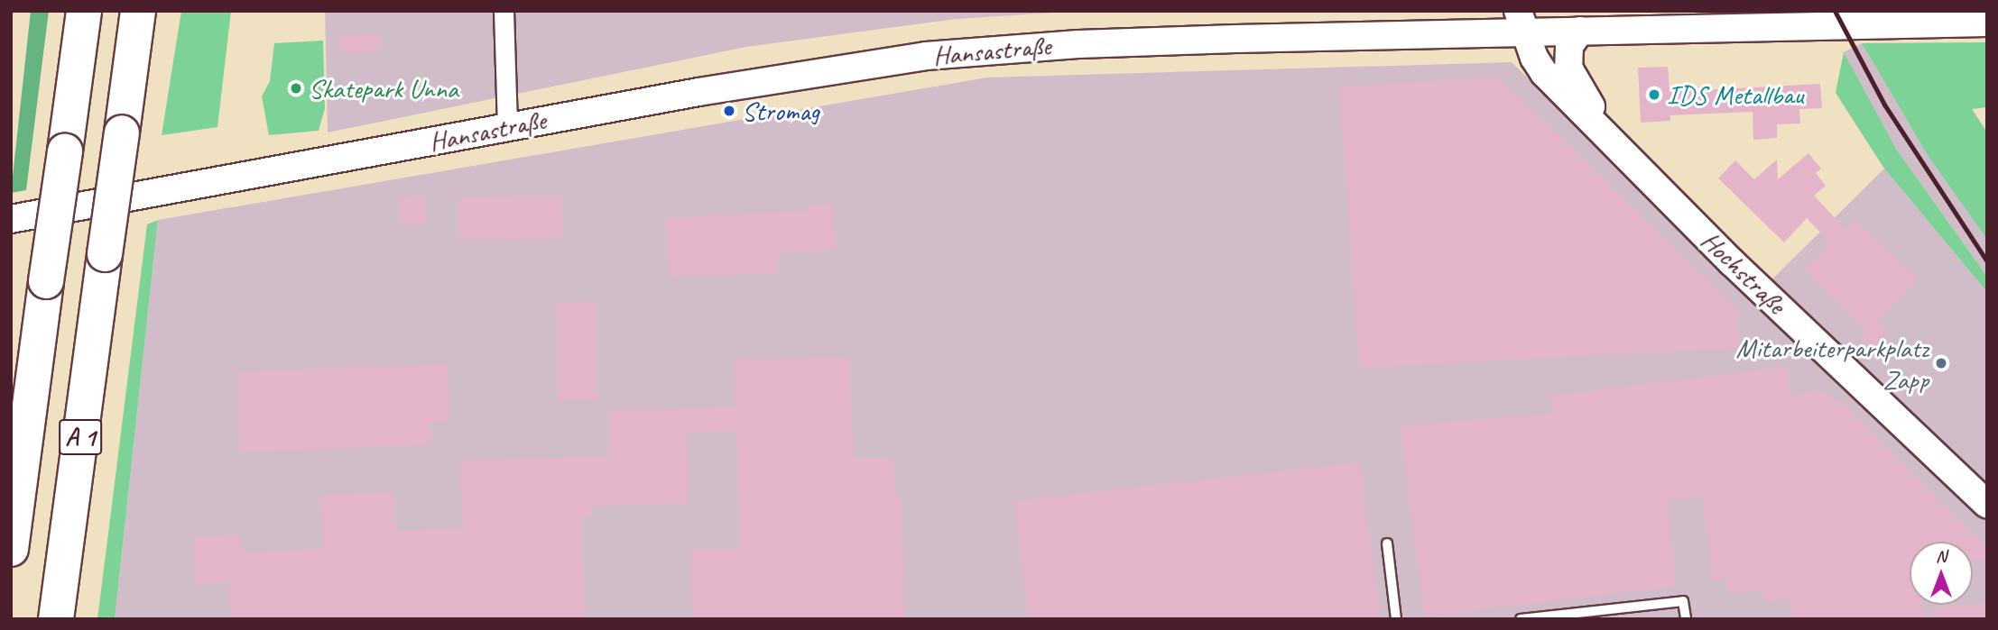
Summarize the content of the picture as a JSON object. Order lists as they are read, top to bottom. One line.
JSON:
{"streets":{"highway":["A 1"],"main road":["Hansastraße","Hochstraße"]},"crossings":[["Hansastraße","Hochstraße"]],"places":["Skatepark Unna","IDS Metallbau","Stromag","Mitarbeiterparkplatz Zapp"],"north":"top"}
